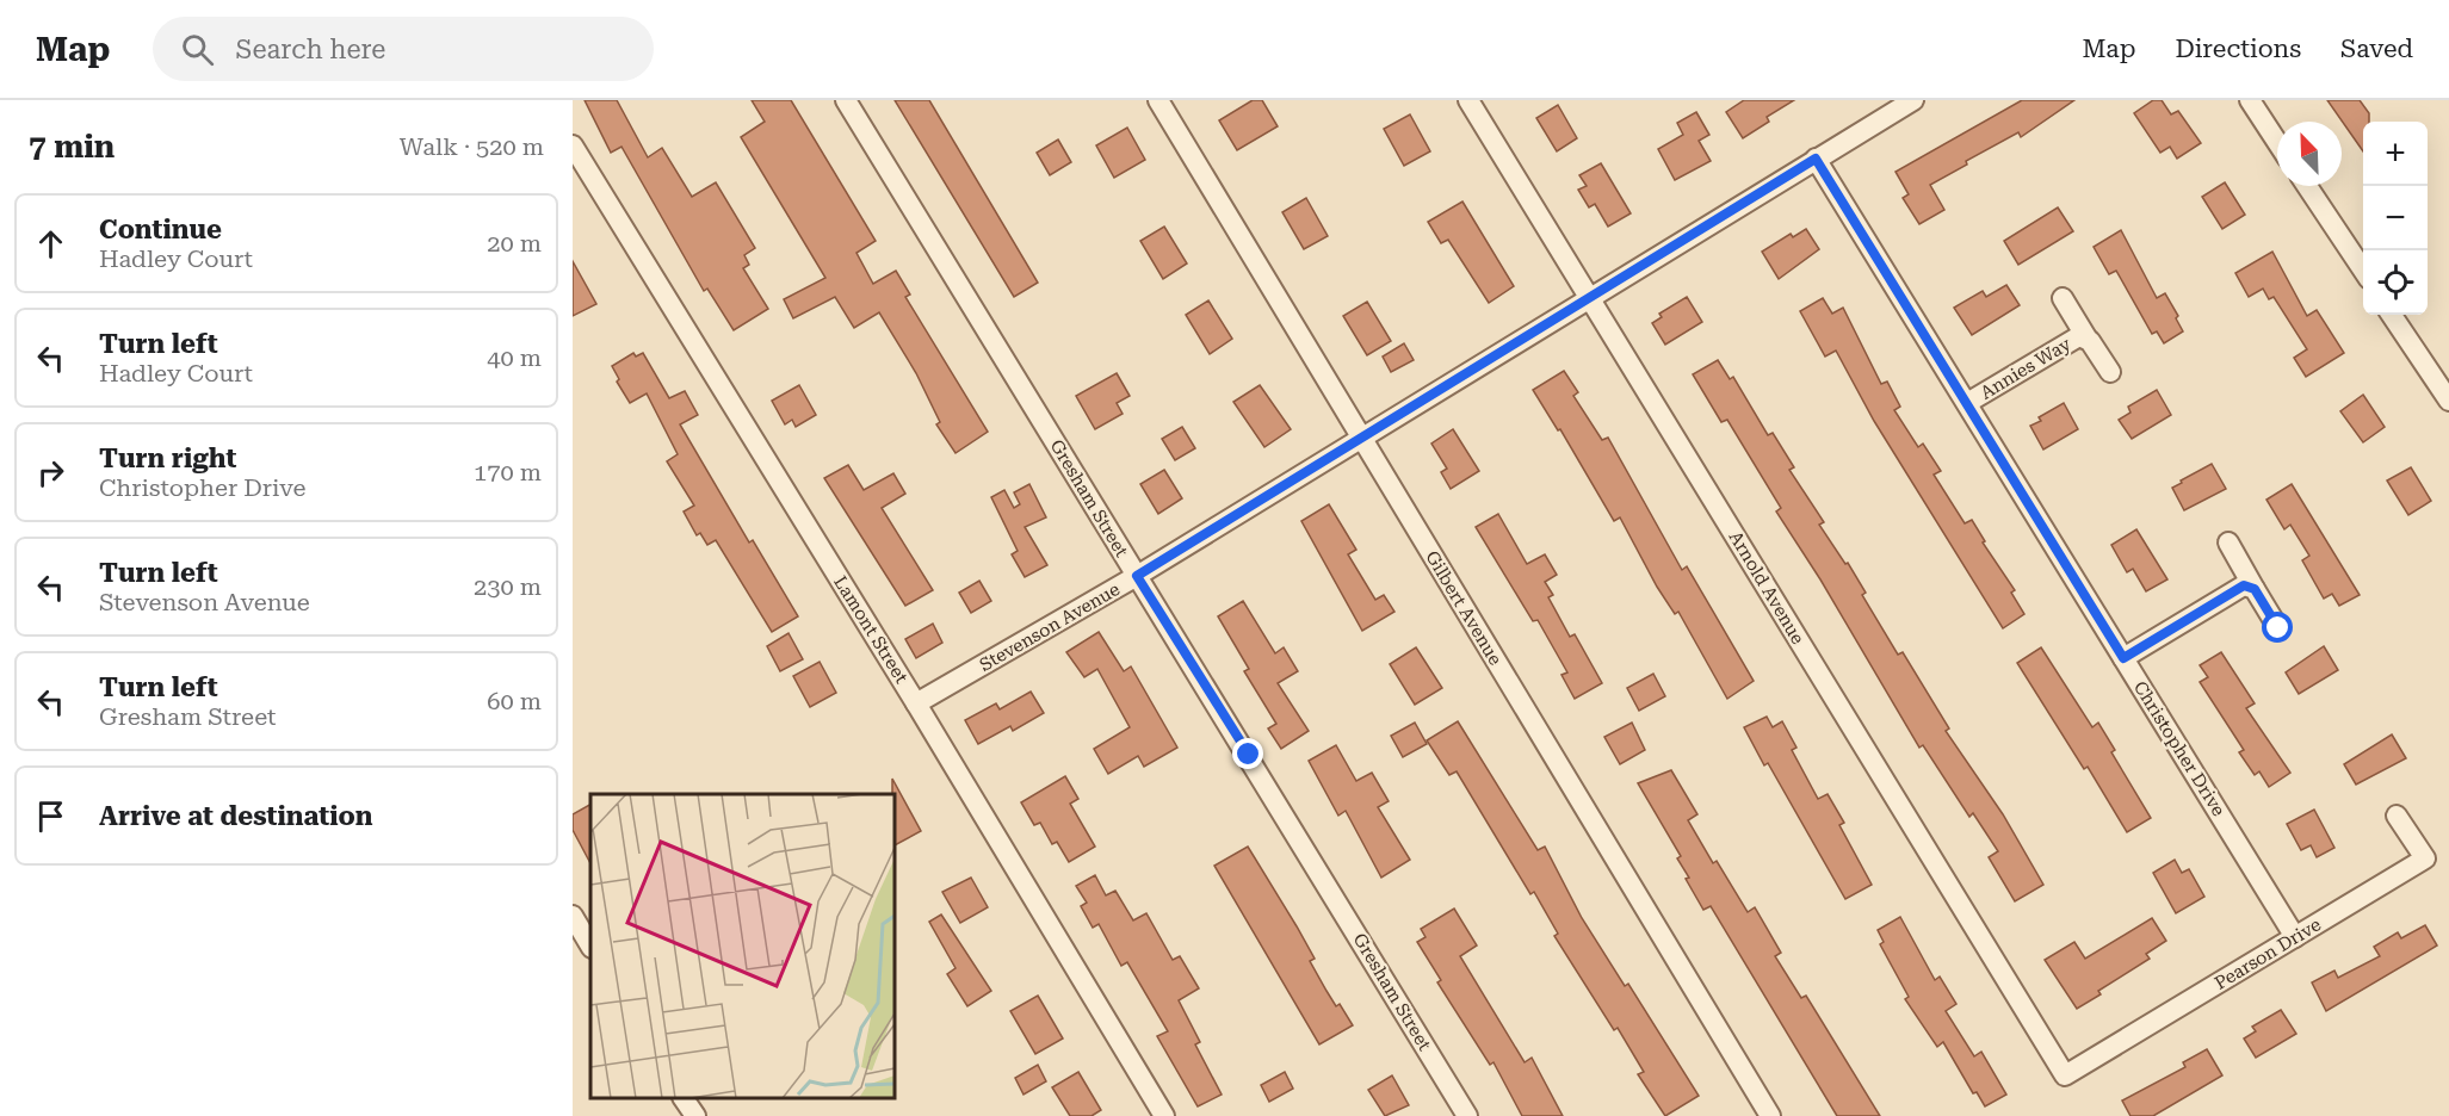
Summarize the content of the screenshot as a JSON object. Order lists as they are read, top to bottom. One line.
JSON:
{"streets":{"street":["Annies Way","Gresham Street","Arnold Avenue","Gilbert Avenue","Stevenson Avenue","Lamont Street","Christopher Drive","Pearson Drive"]},"crossings":[["Annies Way","Christopher Drive"],["Gresham Street","Stevenson Avenue"],["Arnold Avenue","Stevenson Avenue"],["Arnold Avenue","Pearson Drive"],["Gilbert Avenue","Stevenson Avenue"],["Stevenson Avenue","Lamont Street"],["Stevenson Avenue","Christopher Drive"],["Christopher Drive","Pearson Drive"]],"north":"top left","page":{"header":"Map","search":"Search here","nav":["Map","Directions","Saved"],"heading":["7 min","Walk · 520 m"],"map_buttons":["+","−"],"list":[["Continue","Hadley Court","20 m"],["Turn left","Hadley Court","40 m"],["Turn right","Christopher Drive","170 m"],["Turn left","Stevenson Avenue","230 m"],["Turn left","Gresham Street","60 m"],"Arrive at destination"]}}
